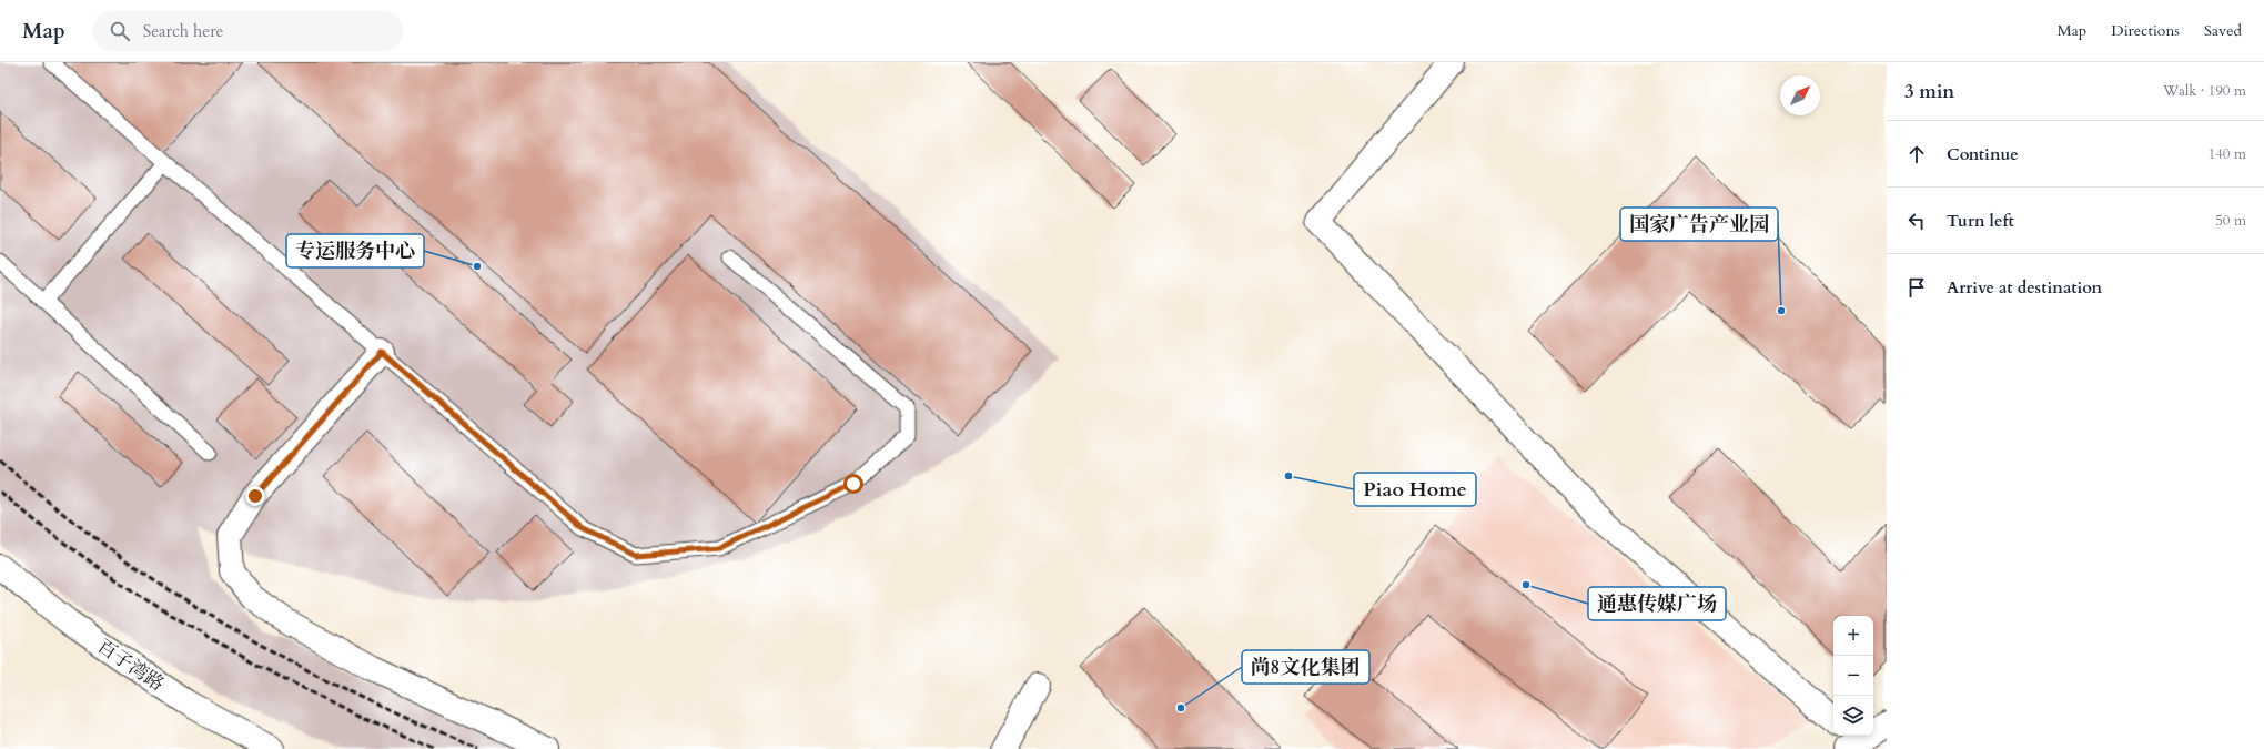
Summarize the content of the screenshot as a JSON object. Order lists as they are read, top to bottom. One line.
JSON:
{"streets":{"street":["百子湾路"]},"places":["专运服务中心","国家广告产业园","Piao Home","通惠传媒广场","尚8文化集团"],"north":"top right","page":{"header":"Map","search":"Search here","nav":["Map","Directions","Saved"],"heading":["3 min","Walk · 190 m"],"list":[["Continue","140 m"],["Turn left","50 m"],"Arrive at destination"],"map_buttons":["+","−"]}}
